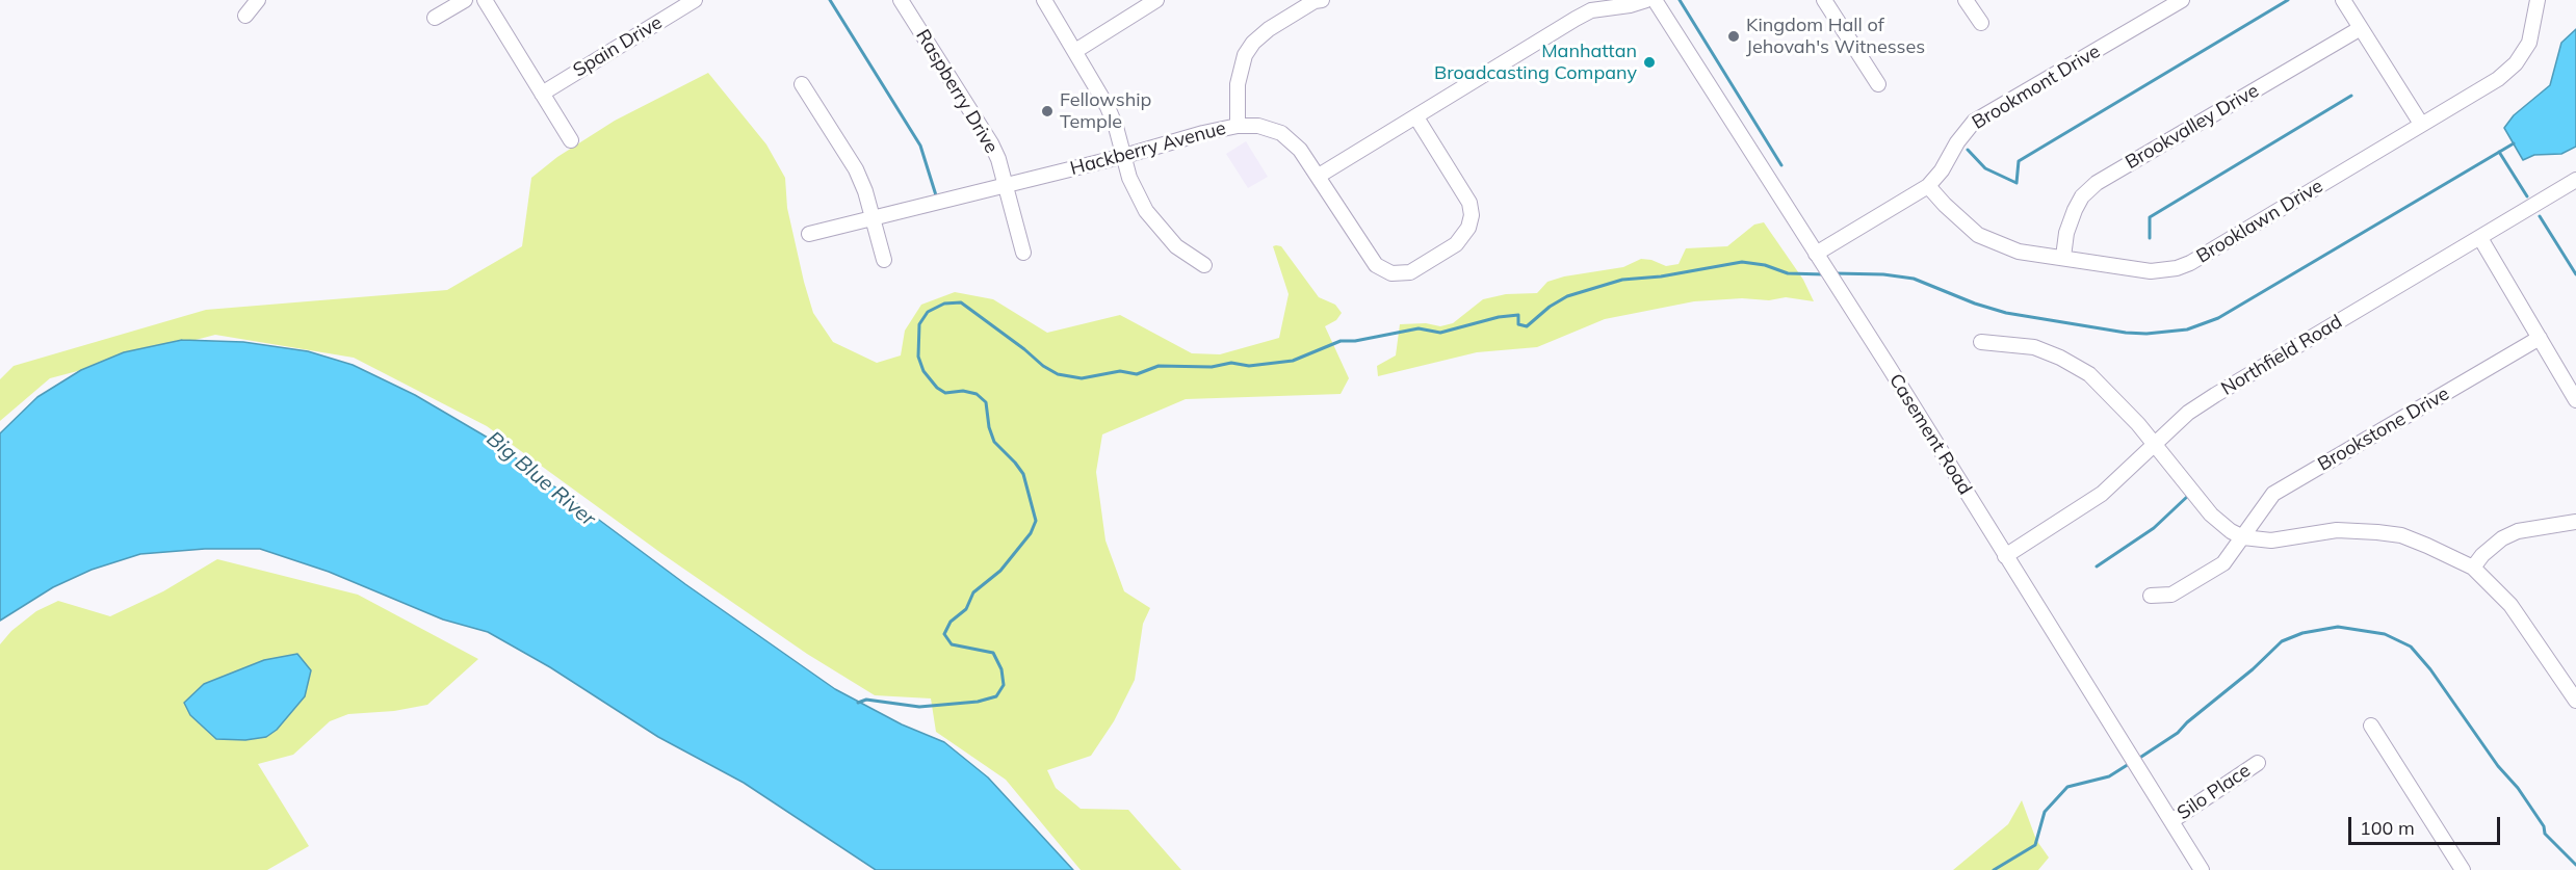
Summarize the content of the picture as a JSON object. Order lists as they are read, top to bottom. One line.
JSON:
{"streets":{"street":["Spain Drive","Brookmont Drive","Raspberry Drive","Brookvalley Drive","Hackberry Avenue","Brooklawn Drive","Northfield Road","Brookstone Drive","Casement Road","Silo Place"]},"crossings":[["Brookmont Drive","Brooklawn Drive"],["Brookmont Drive","Casement Road"],["Raspberry Drive","Hackberry Avenue"],["Brookvalley Drive","Brooklawn Drive"],["Northfield Road","Casement Road"],["Casement Road","Silo Place"]],"water":["Big Blue River"],"places":["Kingdom Hall of Jehovah's Witnesses","Manhattan Broadcasting Company","Fellowship Temple"],"scale_bar":"100 m"}
